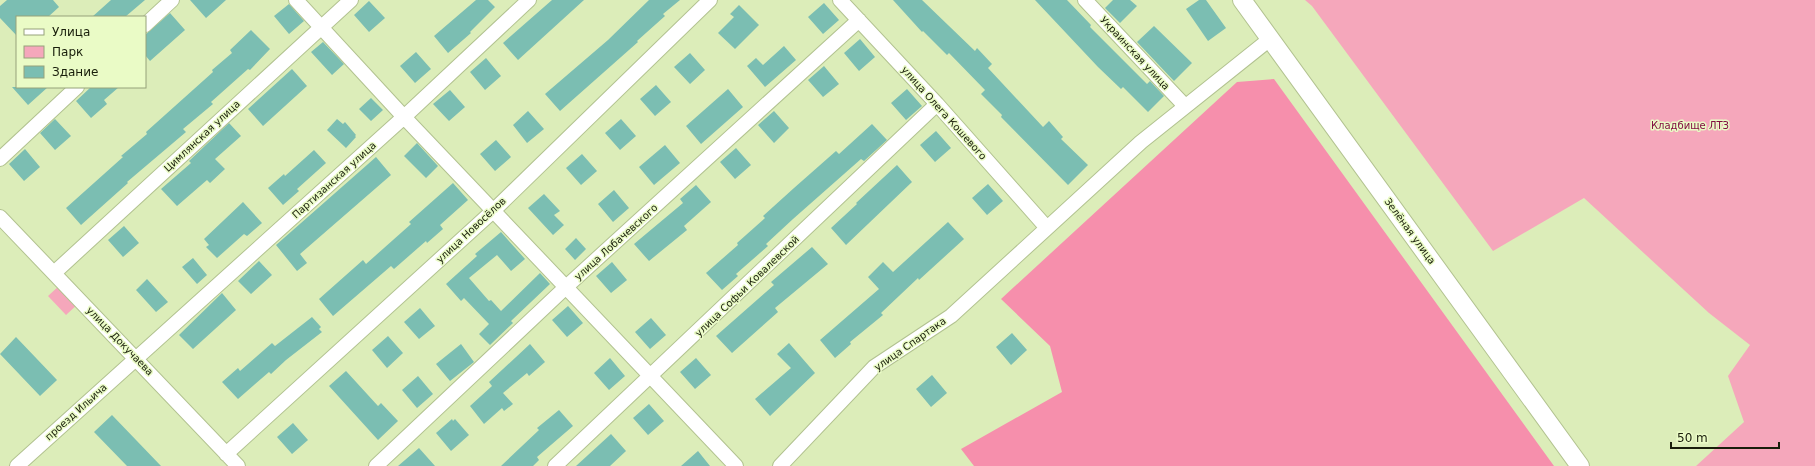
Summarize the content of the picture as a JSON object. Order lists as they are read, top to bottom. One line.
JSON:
{"streets":{"street":["Украинская улица","улица Олега Кошевого","Цимлянская улица","Партизанская улица","улица Новосёлов","Зелёная улица","улица Лобачевского","улица Софьи Ковалевской","улица Докучаева","улица Спартака","проезд Ильича"]},"crossings":[["Украинская улица","улица Спартака"],["улица Олега Кошевого","улица Лобачевского"],["улица Олега Кошевого","улица Софьи Ковалевской"],["улица Олега Кошевого","улица Спартака"],["Цимлянская улица","улица Докучаева"],["Партизанская улица","улица Докучаева"],["Партизанская улица","проезд Ильича"],["улица Новосёлов","улица Докучаева"],["Зелёная улица","улица Спартака"],["улица Докучаева","проезд Ильича"]],"parks":["Кладбище ЛТЗ"],"legend":["Улица","Парк","Здание"],"scale_bar":"50 m"}
